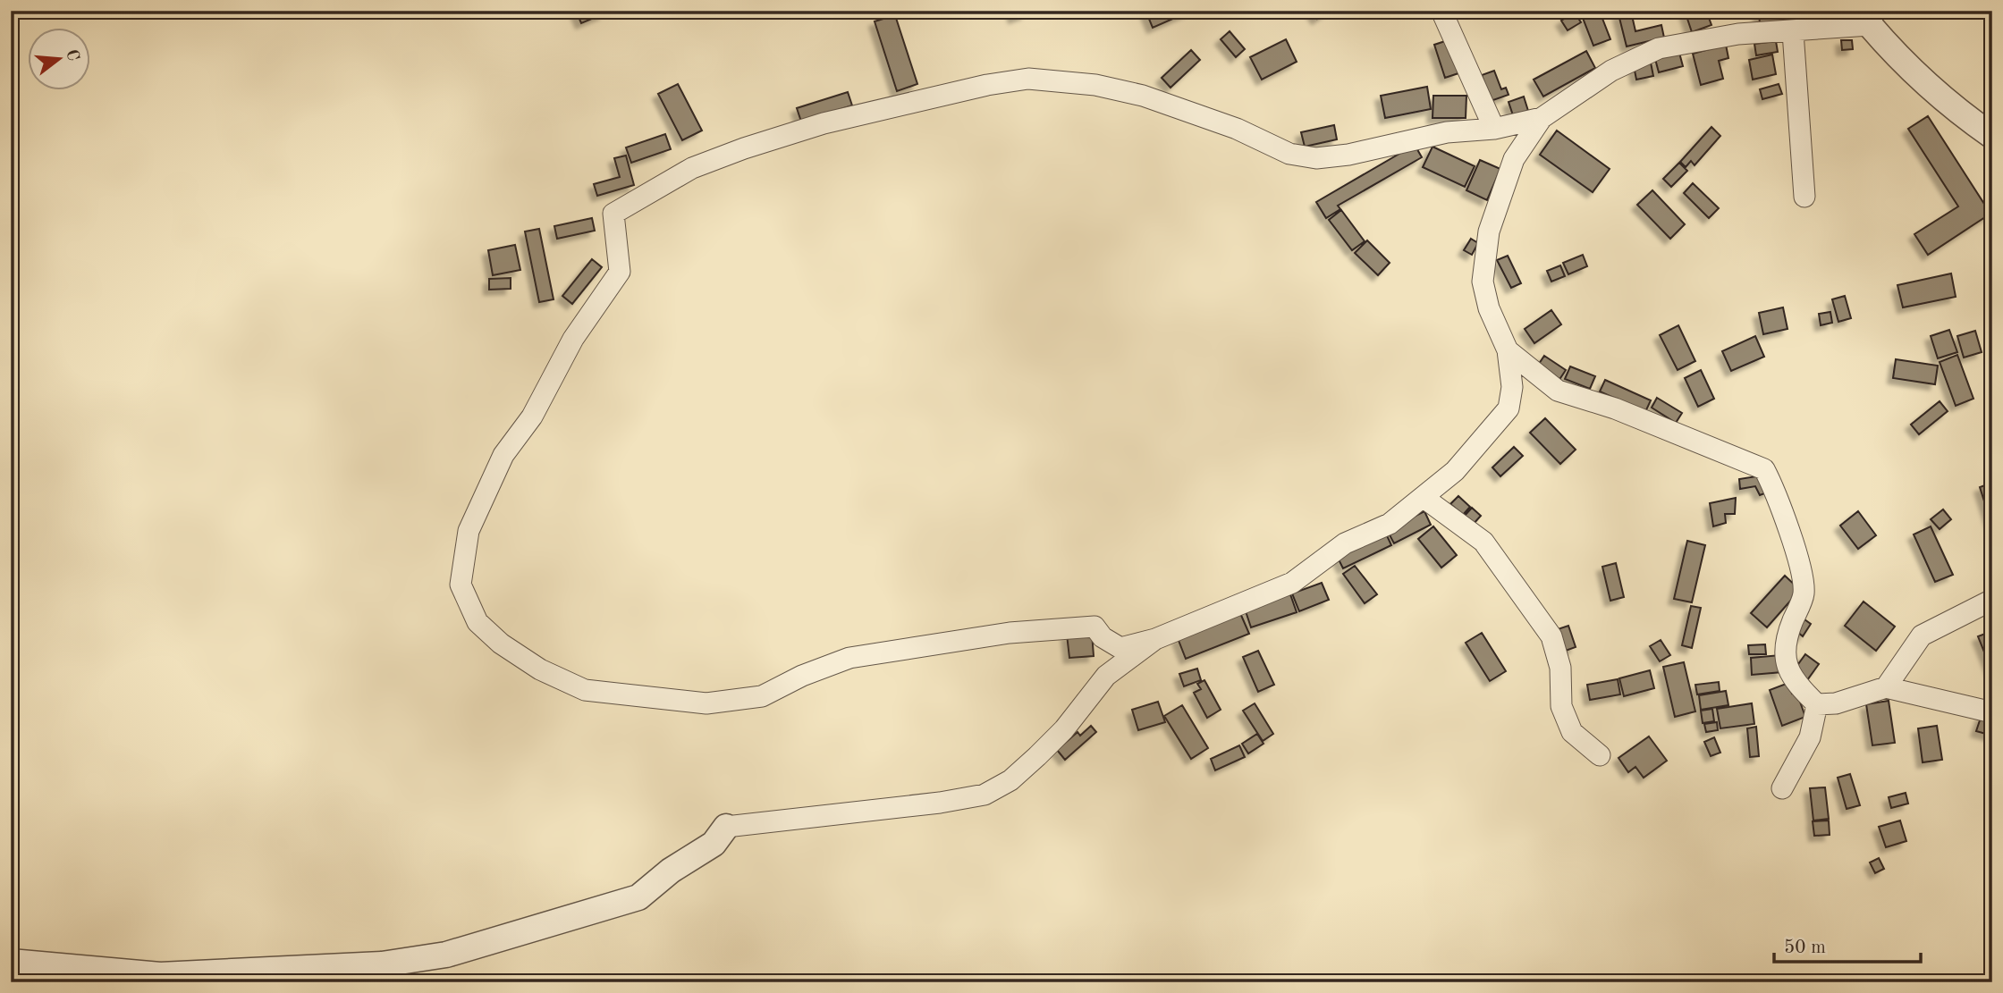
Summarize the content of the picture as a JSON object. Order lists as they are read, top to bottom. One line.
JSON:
{"scale_bar":"50 m","north":"right"}
